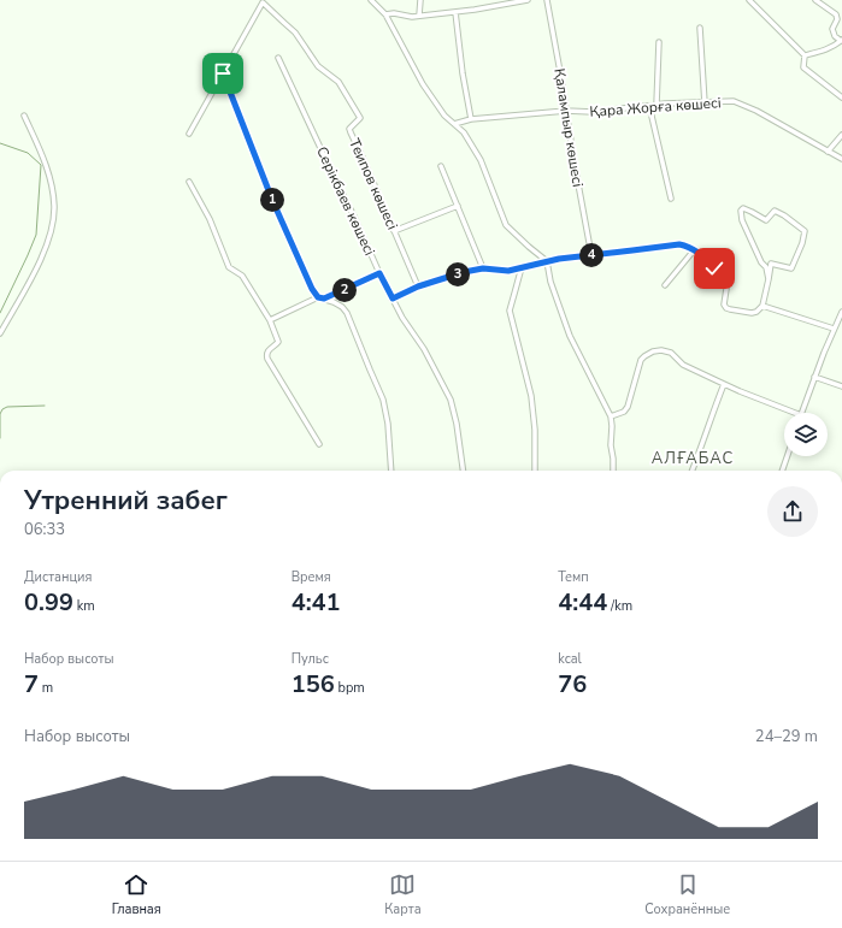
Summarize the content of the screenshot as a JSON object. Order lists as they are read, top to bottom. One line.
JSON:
{"streets":{"street":["Қара Жорға көшесі","Қалампыр көшесі","Теипов көшесі","Серікбаев көшесі"]},"crossings":[["Қара Жорға көшесі","Қалампыр көшесі"]],"districts":["АЛҒАБАС"],"page":{"pins":["1","4","3","2"],"heading":["Утренний забег","06:33"],"stats":[["Дистанция","0.99 km"],["Время","4:41"],["Темп","4:44 /km"],["Набор высоты","7 m"],["Пульс","156 bpm"],["kcal","76"]],"chart":["Набор высоты","24–29 m"],"tabs":["Главная","Карта","Сохранённые"]}}
